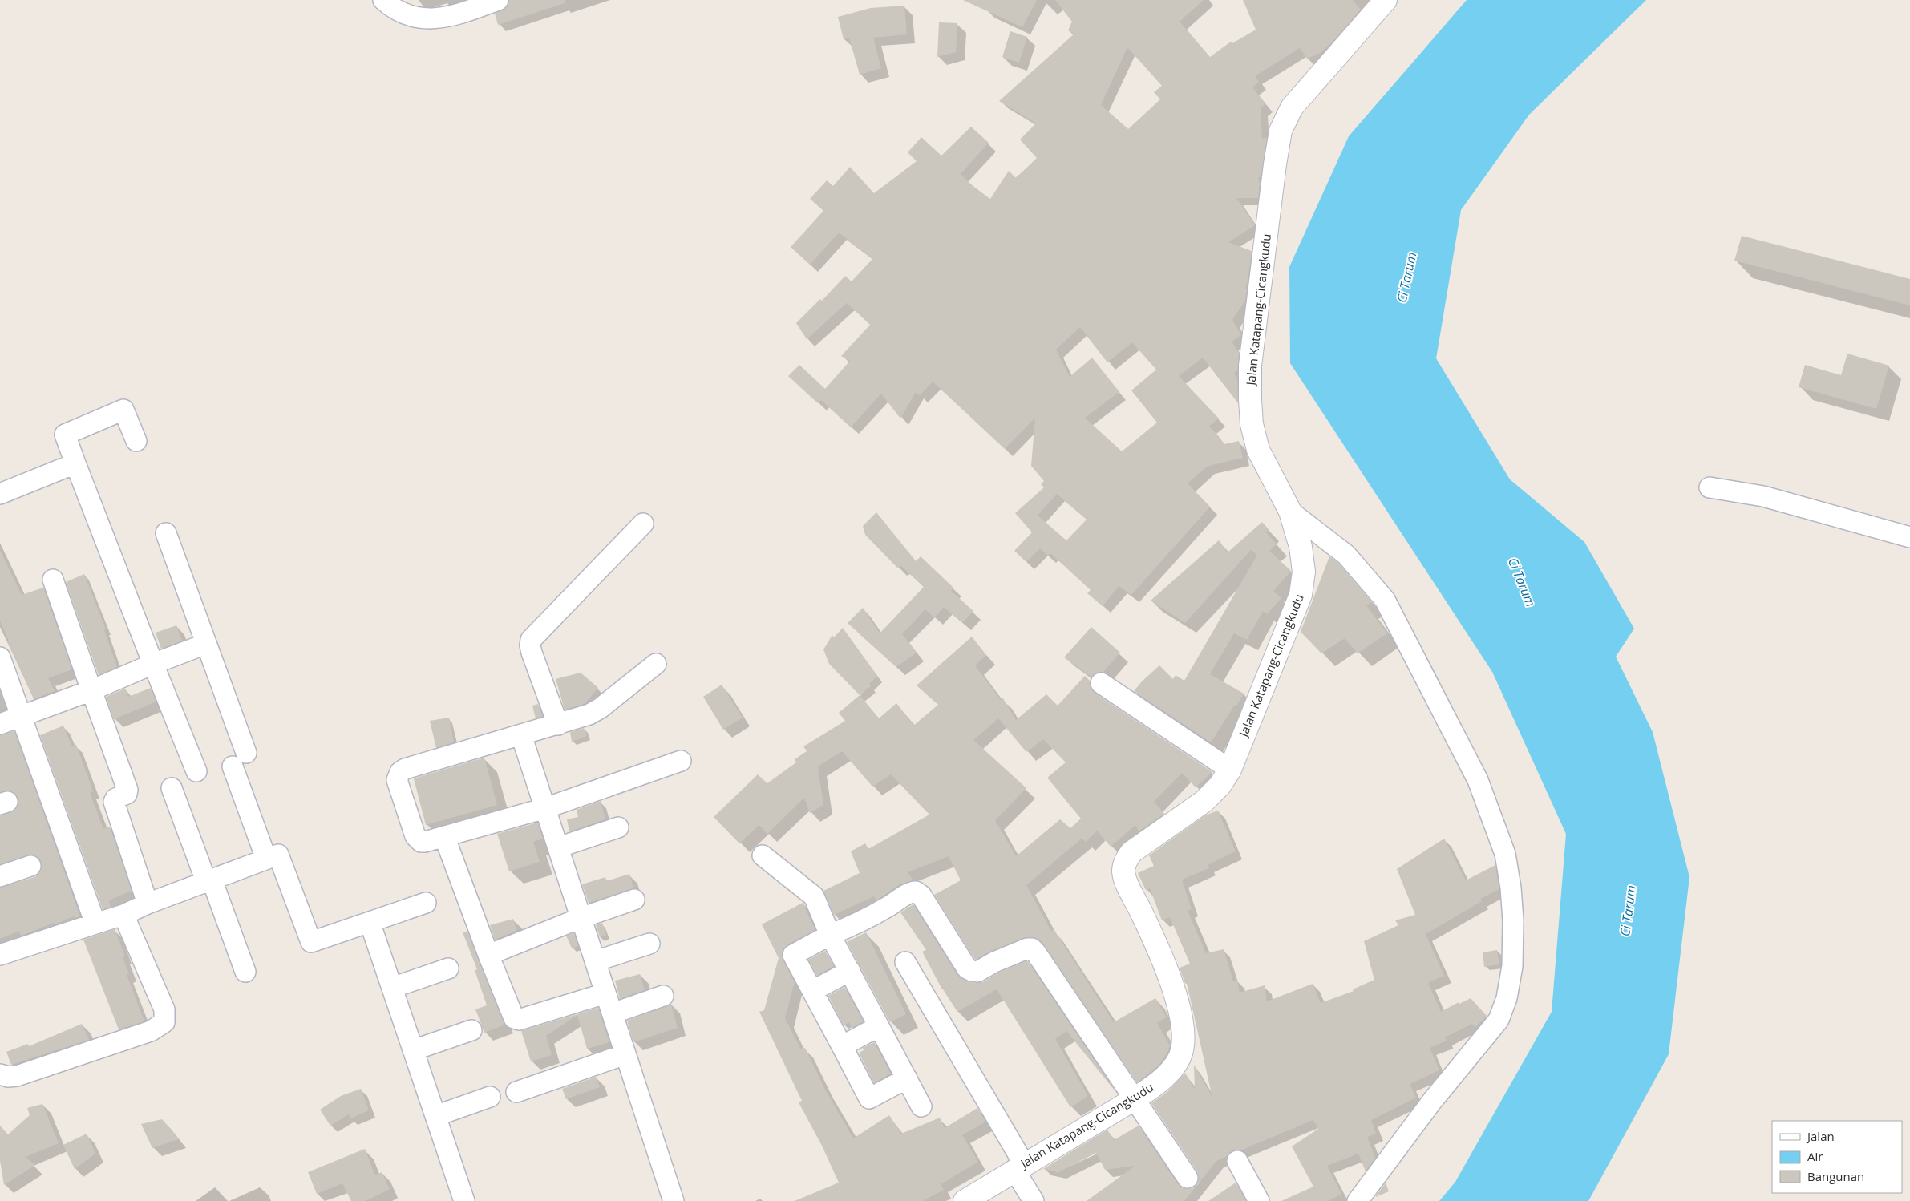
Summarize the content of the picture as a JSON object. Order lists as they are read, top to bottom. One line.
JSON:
{"streets":{"street":["Jalan Katapang-Cicangkudu"]},"water":["Ci Tarum"],"legend":["Jalan","Air","Bangunan"]}
